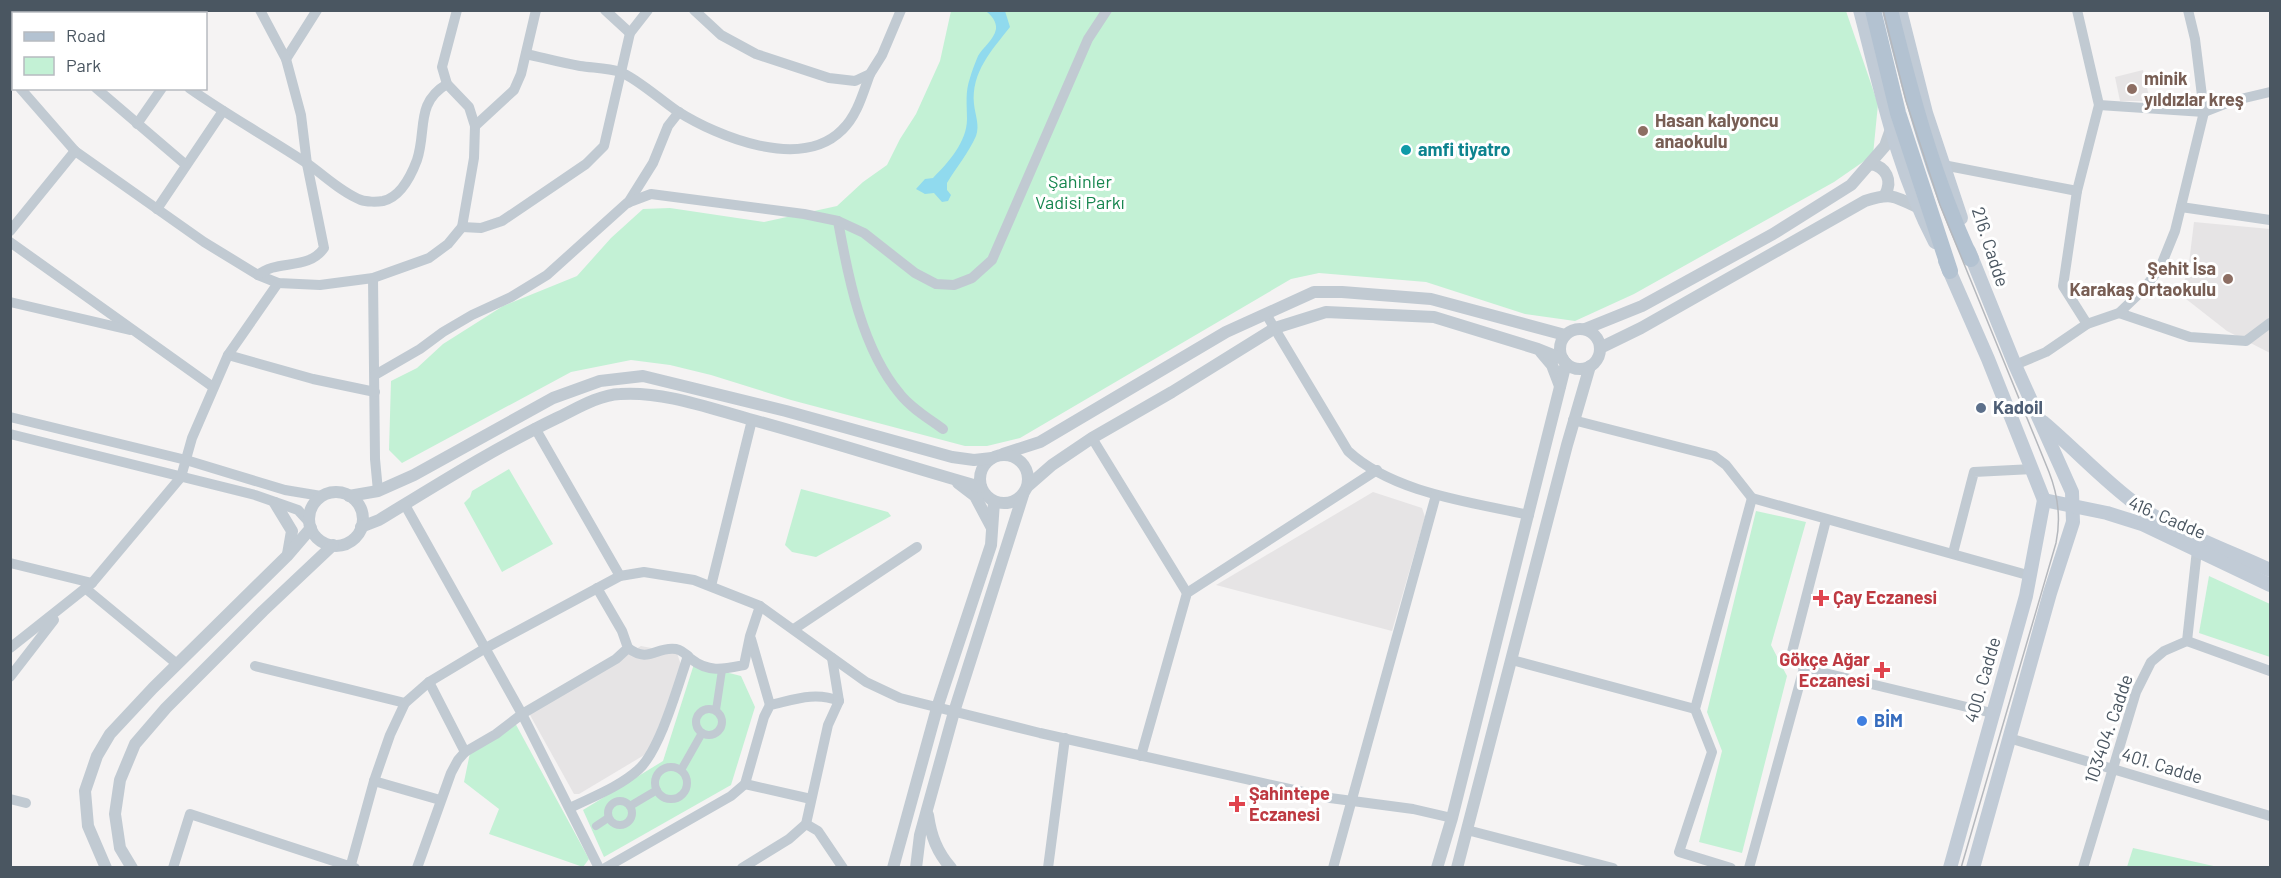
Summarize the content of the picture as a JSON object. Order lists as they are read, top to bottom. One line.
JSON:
{"streets":{"main road":["216. Cadde","416. Cadde","400. Cadde"],"street":["103404. Cadde","401. Cadde"]},"crossings":[["216. Cadde","416. Cadde"],["416. Cadde","400. Cadde"],["103404. Cadde","401. Cadde"]],"parks":["Şahinler Vadisi Parkı"],"places":{"other":["minik yıldızlar kreş","Hasan kalyoncu anaokulu","amfi tiyatro","Şehit İsa Karakaş Ortaokulu","Kadoil","BİM"],"health":["Çay Eczanesi","Gökçe Ağar Eczanesi","Şahintepe Eczanesi"]},"legend":["Road","Park"]}
